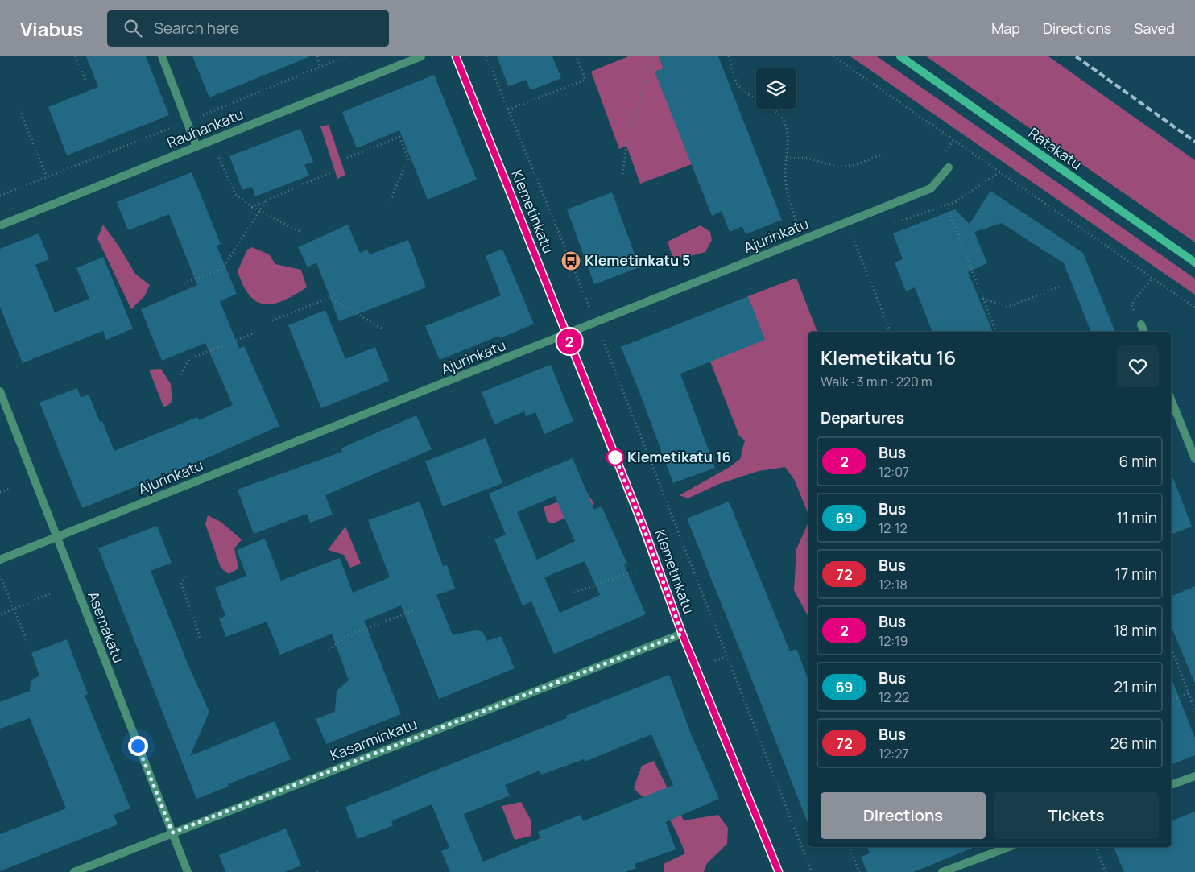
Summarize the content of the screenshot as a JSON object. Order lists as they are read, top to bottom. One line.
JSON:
{"streets":{"main road":["Ratakatu"],"street":["Rauhankatu","Klemetinkatu","Ajurinkatu","Asemakatu","Kasarminkatu"]},"crossings":[["Klemetinkatu","Ajurinkatu"],["Klemetinkatu","Kasarminkatu"],["Ajurinkatu","Asemakatu"],["Asemakatu","Kasarminkatu"]],"places":{"bus stop":["Klemetinkatu 5"],"other":["Klemetikatu 16"]},"lines":["bus line 2"],"page":{"header":"Viabus","search":"Search here","nav":["Map","Directions","Saved"],"on_map":"2","heading":[["Klemetikatu 16","Walk · 3 min · 220 m"],"Departures"],"list":[{"mark":"2","name":"Bus","note":"12:07","value":"6 min"},{"mark":"69","name":"Bus","note":"12:12","value":"11 min"},{"mark":"72","name":"Bus","note":"12:18","value":"17 min"},{"mark":"2","name":"Bus","note":"12:19","value":"18 min"},{"mark":"69","name":"Bus","note":"12:22","value":"21 min"},{"mark":"72","name":"Bus","note":"12:27","value":"26 min"}],"buttons":["Directions","Tickets"]}}
